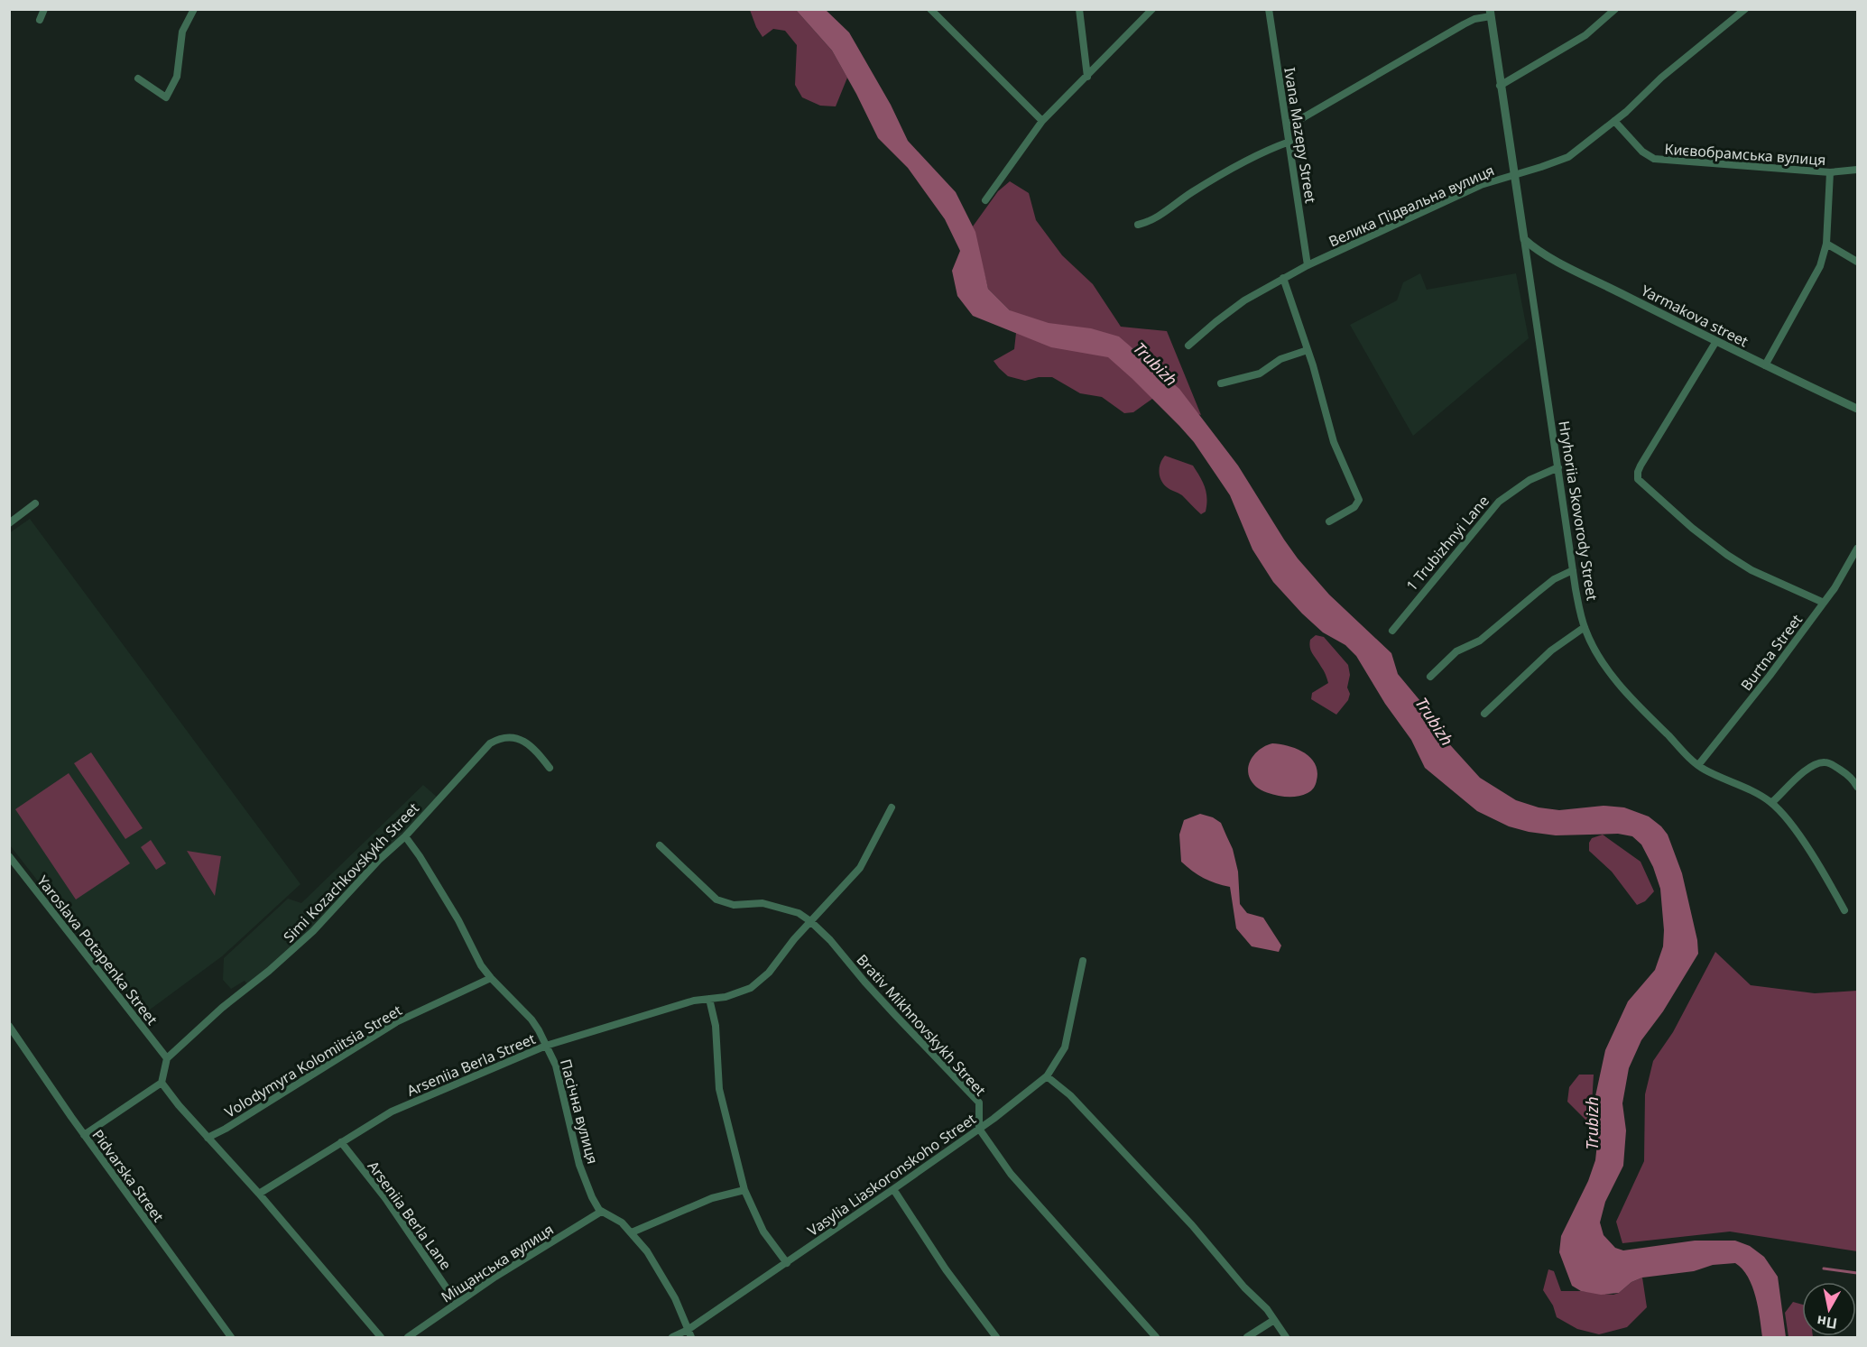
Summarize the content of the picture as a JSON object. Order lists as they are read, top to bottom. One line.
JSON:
{"streets":{"street":["Ivana Mazepy Street","Києвобрамська вулиця","Велика Підвальна вулиця","Yarmakova street","Hryhoriia Skovorody Street","1 Trubizhnyi Lane","Burtna Street","Simi Kozachkovskykh Street","Yaroslava Potapenka Street","Brativ Mikhnovskykh Street","Volodymyra Kolomiitsia Street","Arseniia Berla Street","Пасічна вулиця","Vasylia Liaskoronskoho Street","Pidvarska Street","Arseniia Berla Lane","Міщанська вулиця"]},"crossings":[["Ivana Mazepy Street","Велика Підвальна вулиця"],["Києвобрамська вулиця","Велика Підвальна вулиця"],["Велика Підвальна вулиця","Hryhoriia Skovorody Street"],["Yarmakova street","Hryhoriia Skovorody Street"],["Hryhoriia Skovorody Street","1 Trubizhnyi Lane"],["Hryhoriia Skovorody Street","Burtna Street"],["Simi Kozachkovskykh Street","Yaroslava Potapenka Street"],["Simi Kozachkovskykh Street","Пасічна вулиця"],["Brativ Mikhnovskykh Street","Arseniia Berla Street"],["Brativ Mikhnovskykh Street","Vasylia Liaskoronskoho Street"],["Volodymyra Kolomiitsia Street","Пасічна вулиця"],["Arseniia Berla Street","Пасічна вулиця"],["Arseniia Berla Street","Arseniia Berla Lane"],["Пасічна вулиця","Міщанська вулиця"],["Arseniia Berla Lane","Міщанська вулиця"]],"water":["Trubizh"],"north":"bottom"}
